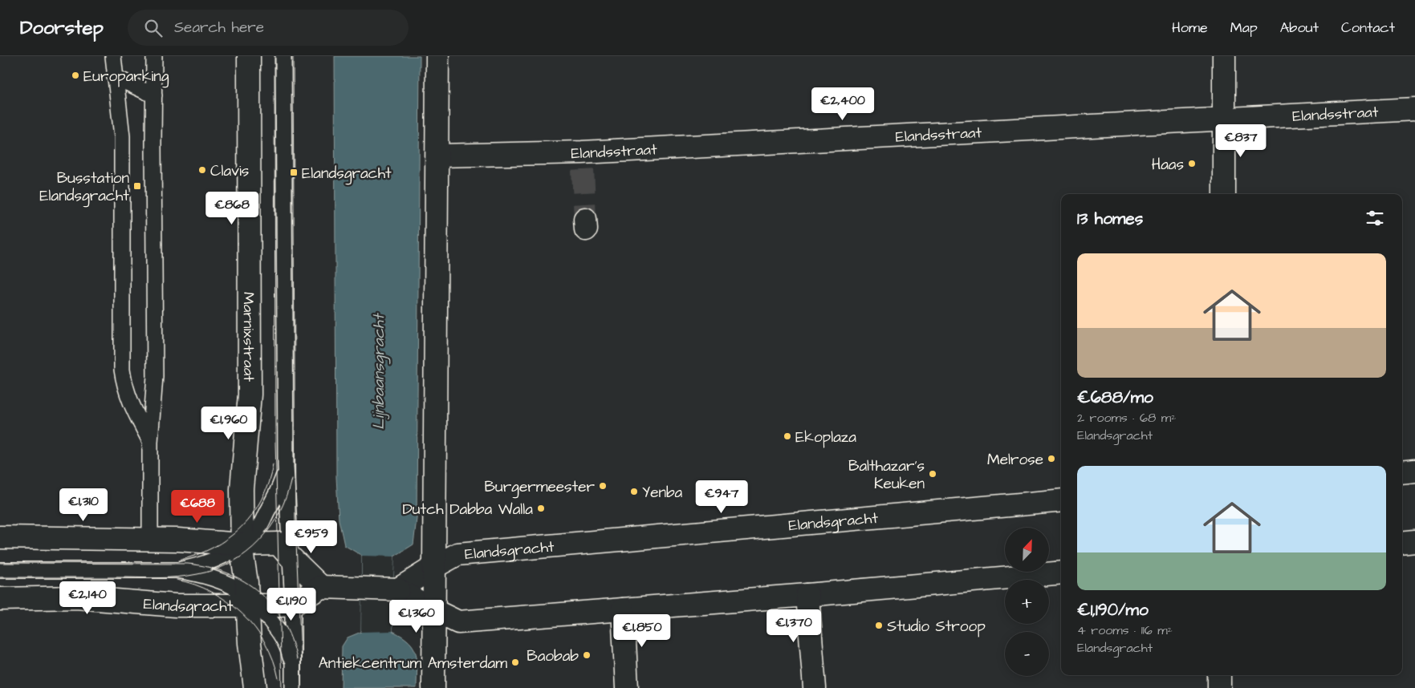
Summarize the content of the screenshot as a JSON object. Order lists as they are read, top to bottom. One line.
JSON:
{"streets":{"street":["Elandsstraat","Marnixstraat","Elandsgracht"]},"crossings":[["Marnixstraat","Elandsgracht"]],"water":["Lijnbaansgracht"],"places":{"other":["Europarking","Haas","Clavis","Ekoplaza","Melrose","Balthazar's Keuken","Burgermeester","Yenba","Dutch Dabba Walla","Studio Stroop","Baobab","Antiekcentrum Amsterdam"],"transit":["Elandsgracht","Busstation Elandsgracht"]},"north":"top right","page":{"header":"Doorstep","search":"Search here","nav":["Home","Map","About","Contact"],"price":["€2,400","€837","€868","€1,960","€947","€1,310","€688","€959","€2,140","€1,190","€1,360","€1,370","€1,850"],"heading":"13 homes","list":[{"name":"€688/mo","note":"2 rooms · 68 m² · Elandsgracht"},{"name":"€1,190/mo","note":"4 rooms · 116 m² · Elandsgracht"}],"map_buttons":["+","−"]}}
